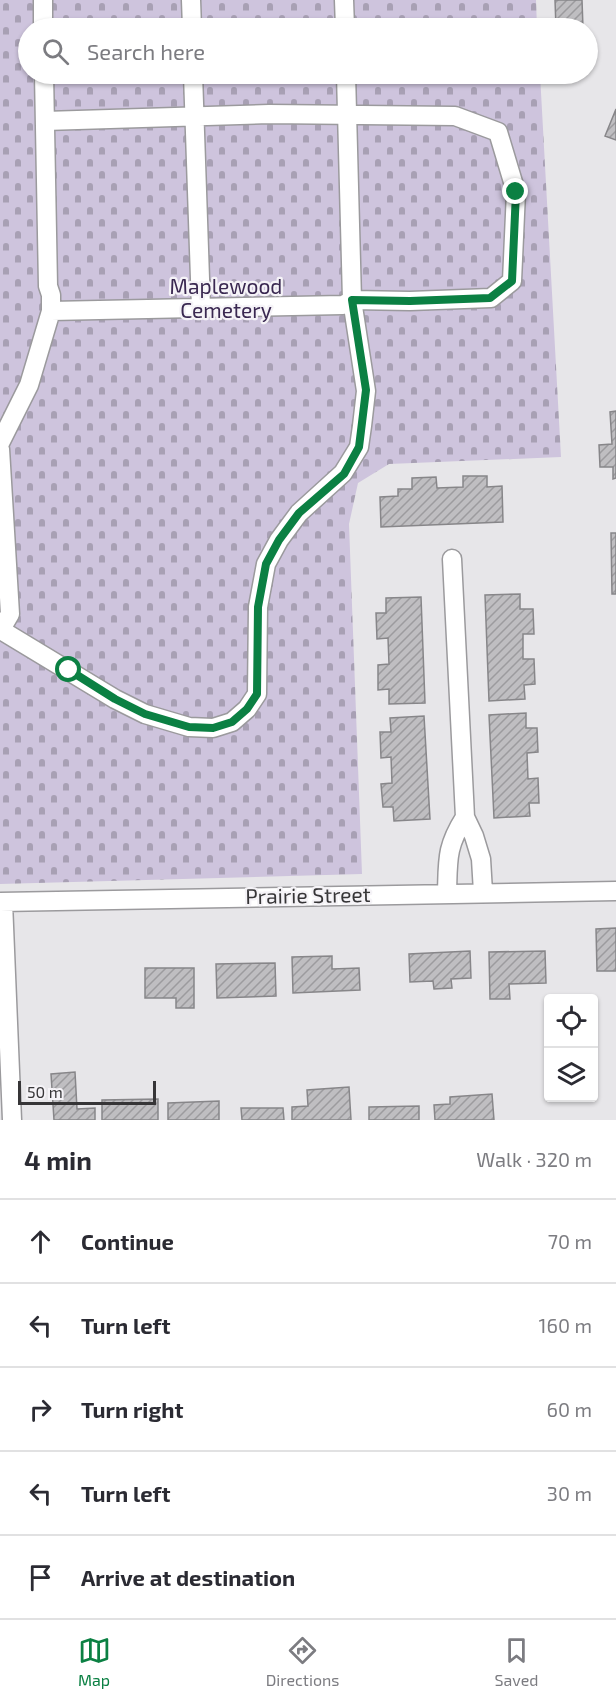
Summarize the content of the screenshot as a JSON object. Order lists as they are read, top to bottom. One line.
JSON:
{"streets":{"street":["Prairie Street"]},"parks":["Maplewood Cemetery"],"scale_bar":"50 m","page":{"search":"Search here","scale":"50 m","heading":["4 min","Walk · 320 m"],"list":[["Continue","70 m"],["Turn left","160 m"],["Turn right","60 m"],["Turn left","30 m"],"Arrive at destination"],"nav":["Map","Directions","Saved"]}}
